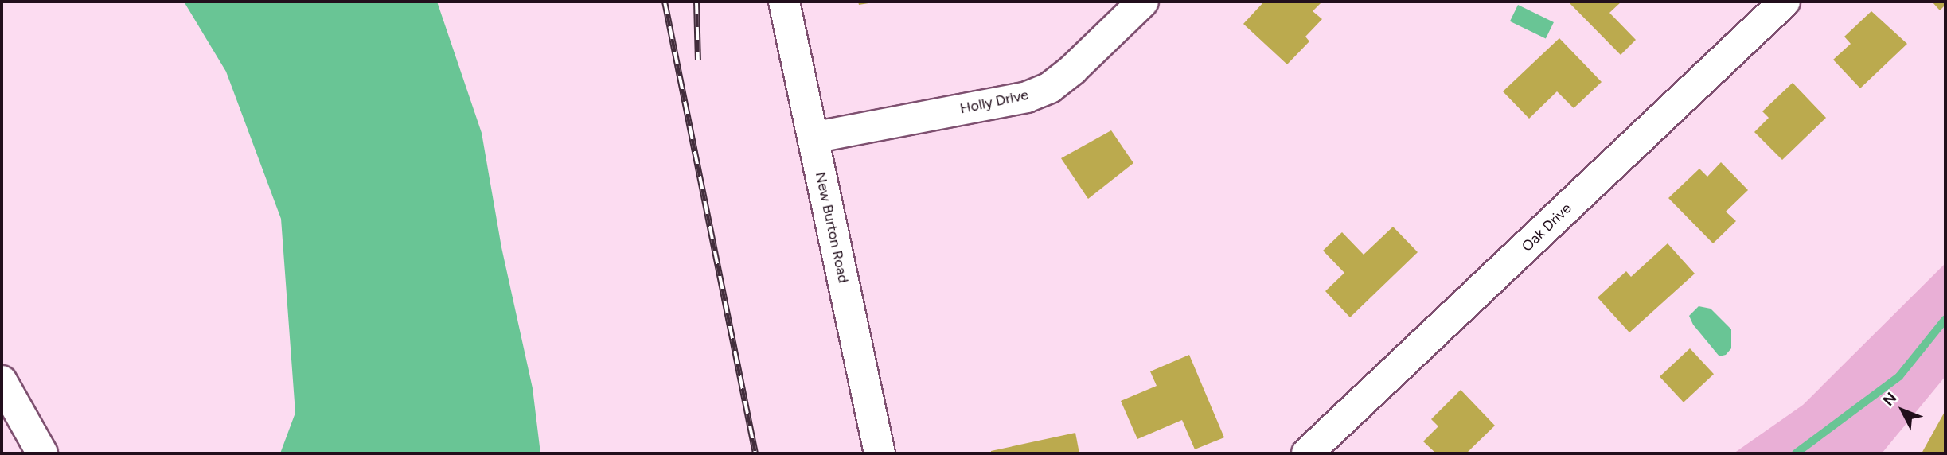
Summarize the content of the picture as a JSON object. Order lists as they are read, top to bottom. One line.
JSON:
{"streets":{"street":["Holly Drive","New Burton Road","Oak Drive"]},"crossings":[["Holly Drive","New Burton Road"]],"north":"top left"}
